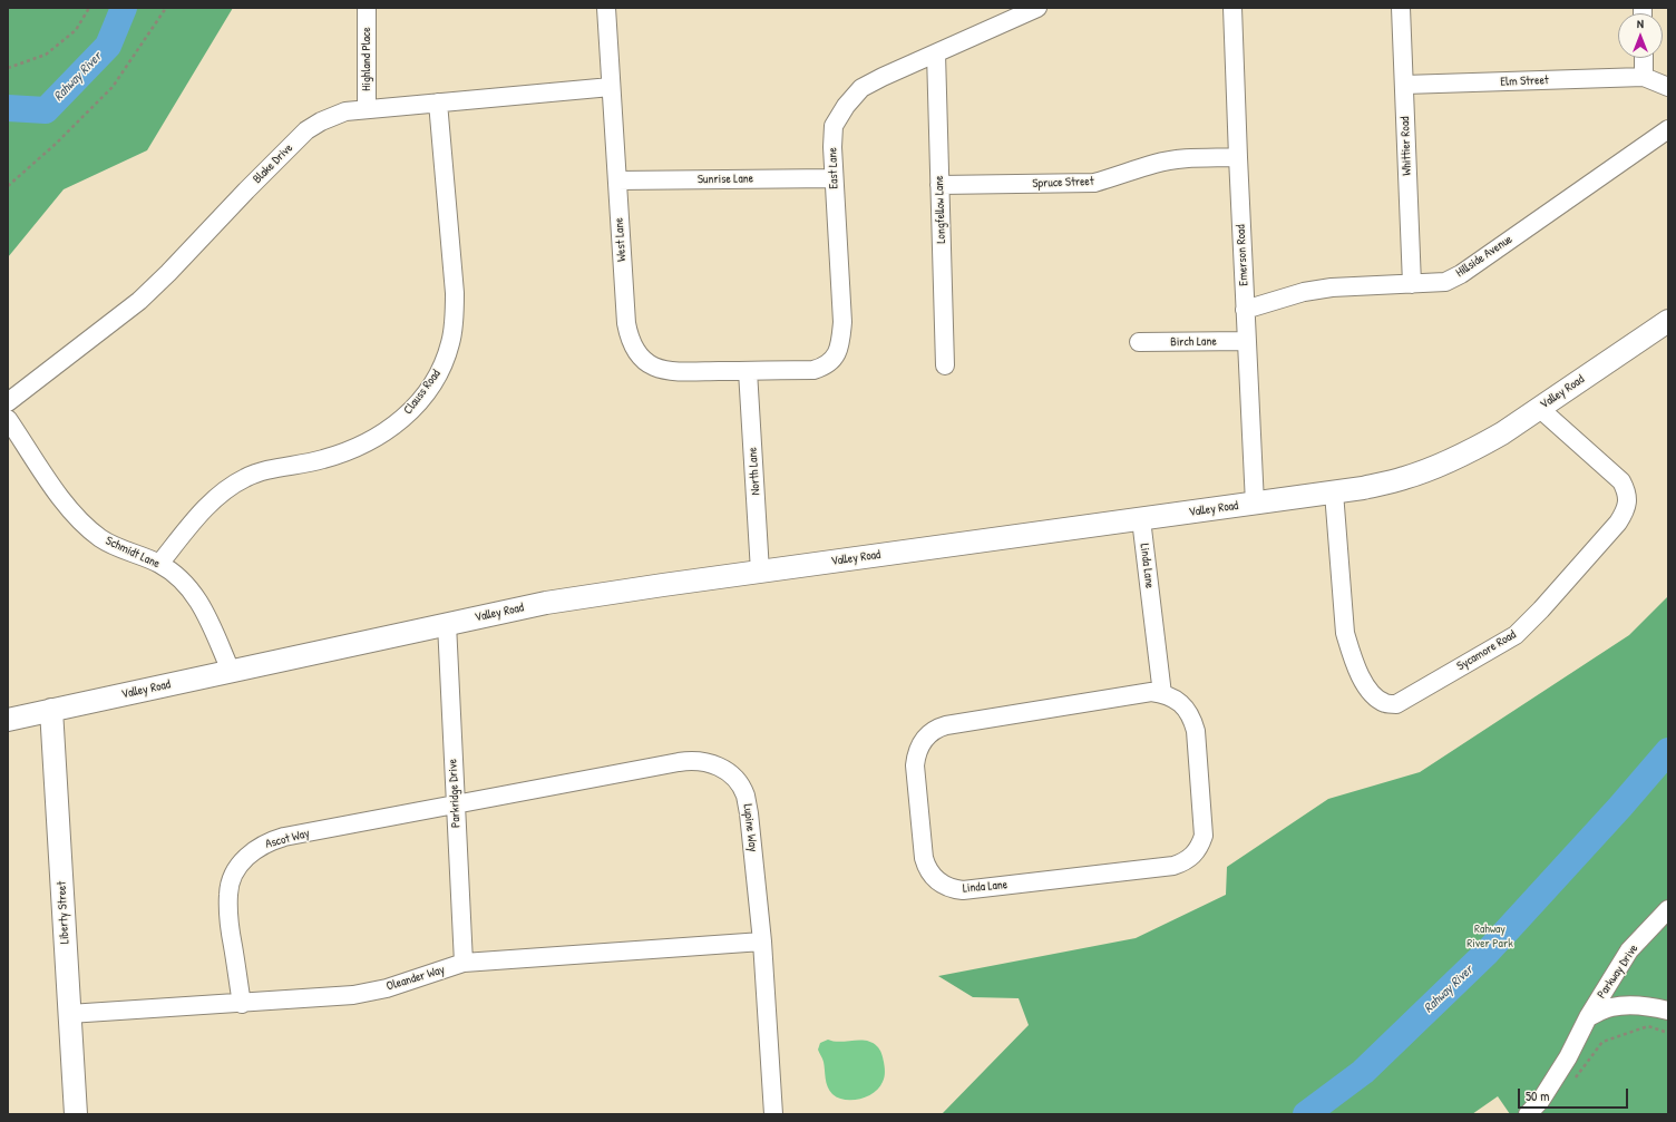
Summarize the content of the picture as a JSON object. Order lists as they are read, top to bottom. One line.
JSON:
{"streets":{"street":["Highland Place","Elm Street","Whittier Road","Blake Drive","East Lane","Sunrise Lane","Spruce Street","Longfellow Lane","West Lane","Emerson Road","Hillside Avenue","Birch Lane","Clauss Road","Valley Road","North Lane","Schmidt Lane","Linda Lane","Sycamore Road","Parkridge Drive","Lupine Way","Ascot Way","Liberty Street","Parkway Drive","Oleander Way"]},"crossings":[["Highland Place","Blake Drive"],["Elm Street","Whittier Road"],["Whittier Road","Hillside Avenue"],["Blake Drive","West Lane"],["Blake Drive","Clauss Road"],["East Lane","Sunrise Lane"],["East Lane","Longfellow Lane"],["East Lane","West Lane"],["East Lane","North Lane"],["Sunrise Lane","West Lane"],["Spruce Street","Longfellow Lane"],["Spruce Street","Emerson Road"],["West Lane","North Lane"],["Emerson Road","Hillside Avenue"],["Emerson Road","Birch Lane"],["Emerson Road","Valley Road"],["Clauss Road","Schmidt Lane"],["Valley Road","North Lane"],["Valley Road","Schmidt Lane"],["Valley Road","Linda Lane"],["Valley Road","Sycamore Road"],["Valley Road","Parkridge Drive"],["Valley Road","Liberty Street"],["Parkridge Drive","Lupine Way"],["Parkridge Drive","Ascot Way"],["Parkridge Drive","Oleander Way"],["Lupine Way","Ascot Way"],["Lupine Way","Oleander Way"],["Ascot Way","Oleander Way"],["Liberty Street","Oleander Way"]],"water":["Rahway River"],"parks":["Rahway River Park"],"scale_bar":"50 m","north":"top"}
